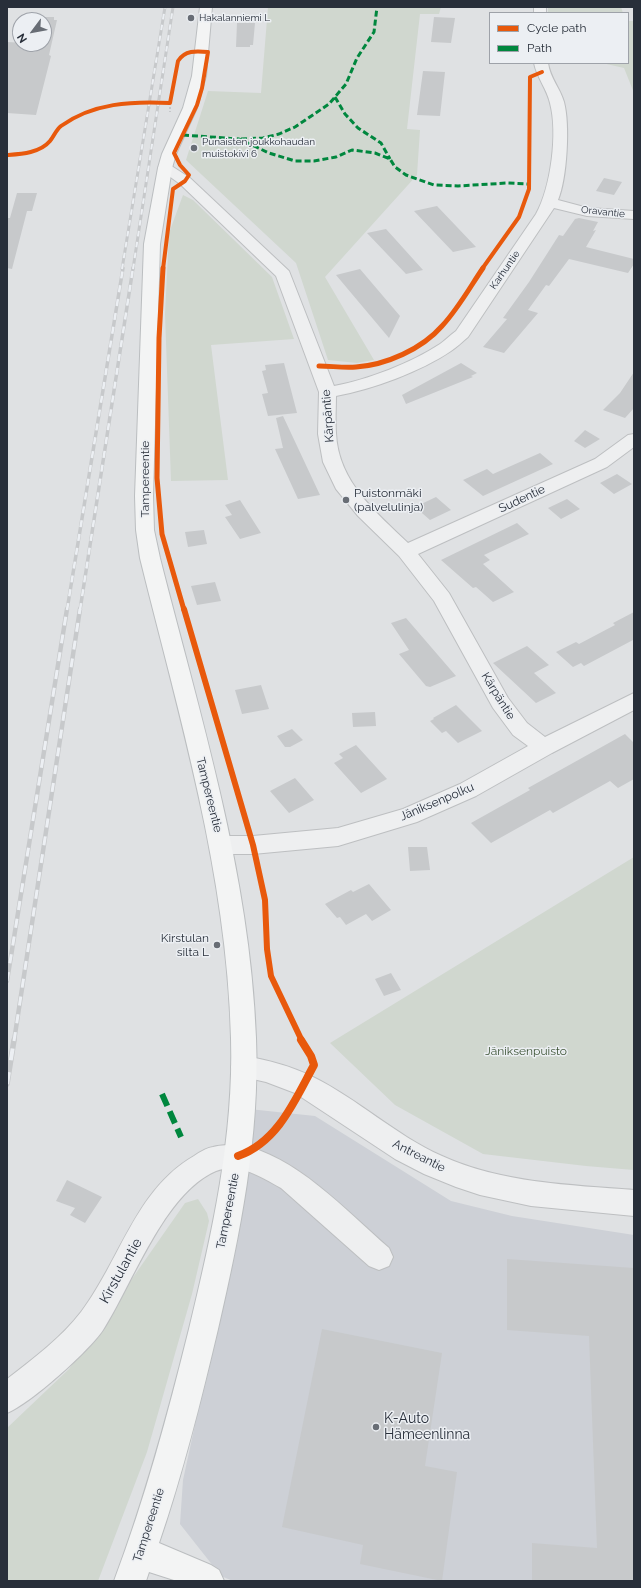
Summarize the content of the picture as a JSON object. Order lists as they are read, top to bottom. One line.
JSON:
{"streets":{"main road":["Tampereentie"],"street":["Oravantie","Karhuntie","Kärpäntie","Sudentie","Jäniksenpolku","Antreantie","Kirstulantie"]},"crossings":[["Oravantie","Karhuntie"],["Karhuntie","Kärpäntie"],["Kärpäntie","Tampereentie"],["Kärpäntie","Sudentie"],["Kärpäntie","Jäniksenpolku"],["Tampereentie","Jäniksenpolku"],["Tampereentie","Antreantie"],["Tampereentie","Kirstulantie"]],"parks":["Jäniksenpuisto"],"places":["Hakalanniemi L","Punaisten joukkohaudan muistokivi 6","Puistonmäki (palvelulinja)","Kirstulan silta L","K-Auto Hämeenlinna"],"legend":["Cycle path","Path"],"north":"bottom left"}
